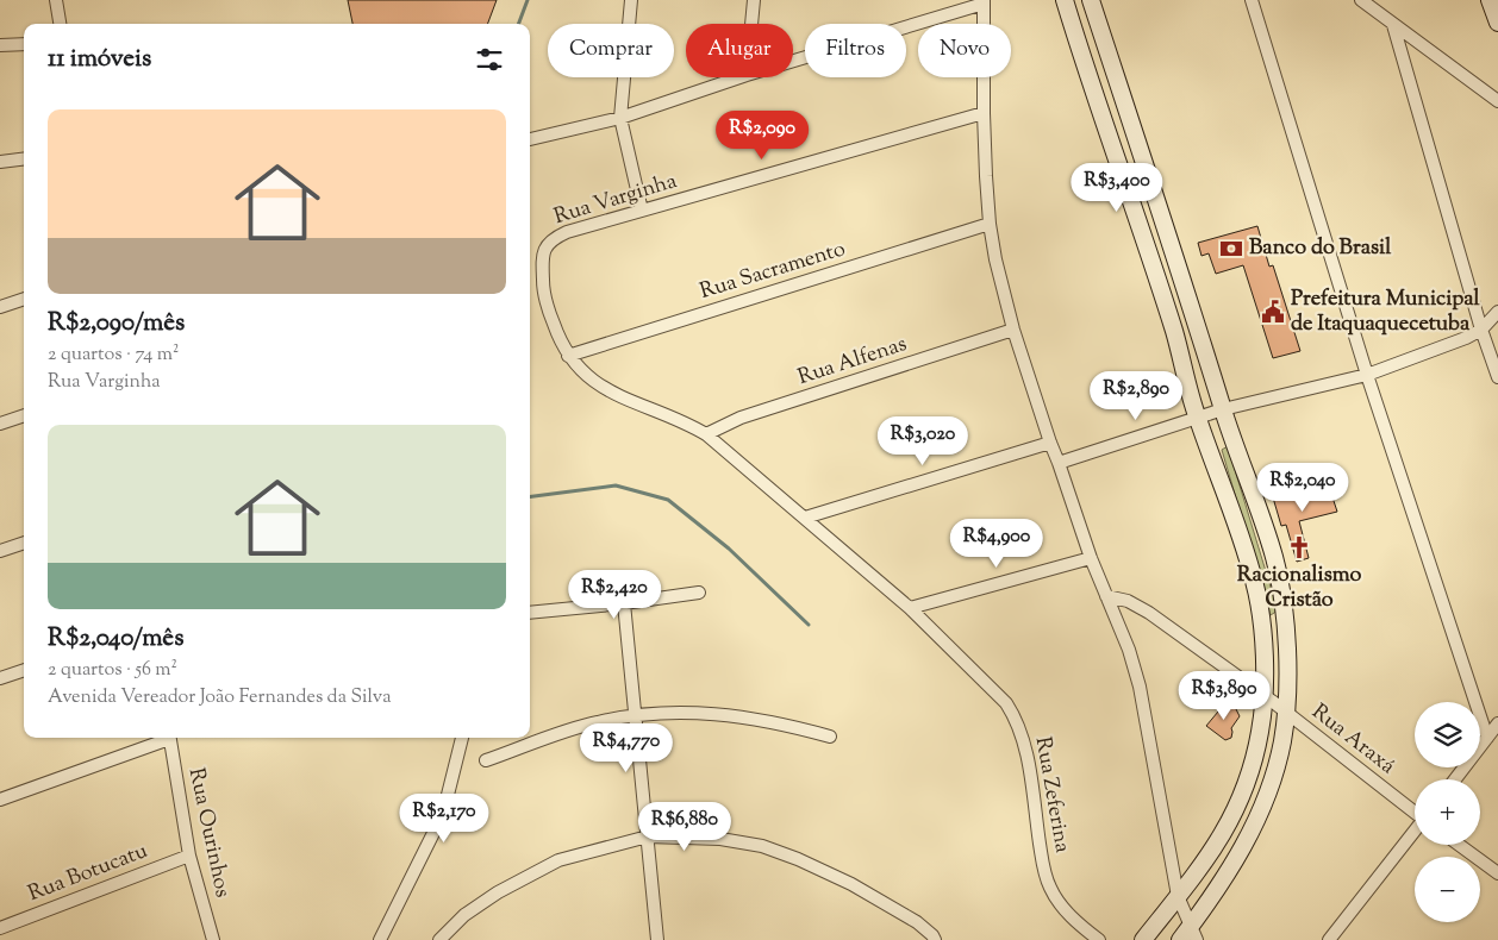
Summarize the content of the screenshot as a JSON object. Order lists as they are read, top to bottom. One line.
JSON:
{"streets":{"street":["Rua Varginha","Rua Sacramento","Rua Alfenas","Rua Araxá","Rua Zeferina","Rua Ourinhos","Rua Botucatu"]},"crossings":[["Rua Varginha","Rua Sacramento"],["Rua Varginha","Rua Alfenas"],["Rua Varginha","Rua Zeferina"],["Rua Ourinhos","Rua Botucatu"]],"places":{"bank":["Banco do Brasil"],"public building":["Prefeitura Municipal de Itaquaquecetuba"],"church":["Racionalismo Cristão"]},"page":{"chip":["Comprar","Alugar","Filtros","Novo"],"heading":"11 imóveis","list":[{"name":"R$2,090/mês","note":"2 quartos · 74 m² · Rua Varginha"},{"name":"R$2,040/mês","note":"2 quartos · 56 m² · Avenida Vereador João Fernandes da Silva"}],"price":["R$2,090","R$3,400","R$2,890","R$3,020","R$2,040","R$4,900","R$2,420","R$3,890","R$4,770","R$2,170","R$6,880"],"map_buttons":["+","−"]}}
